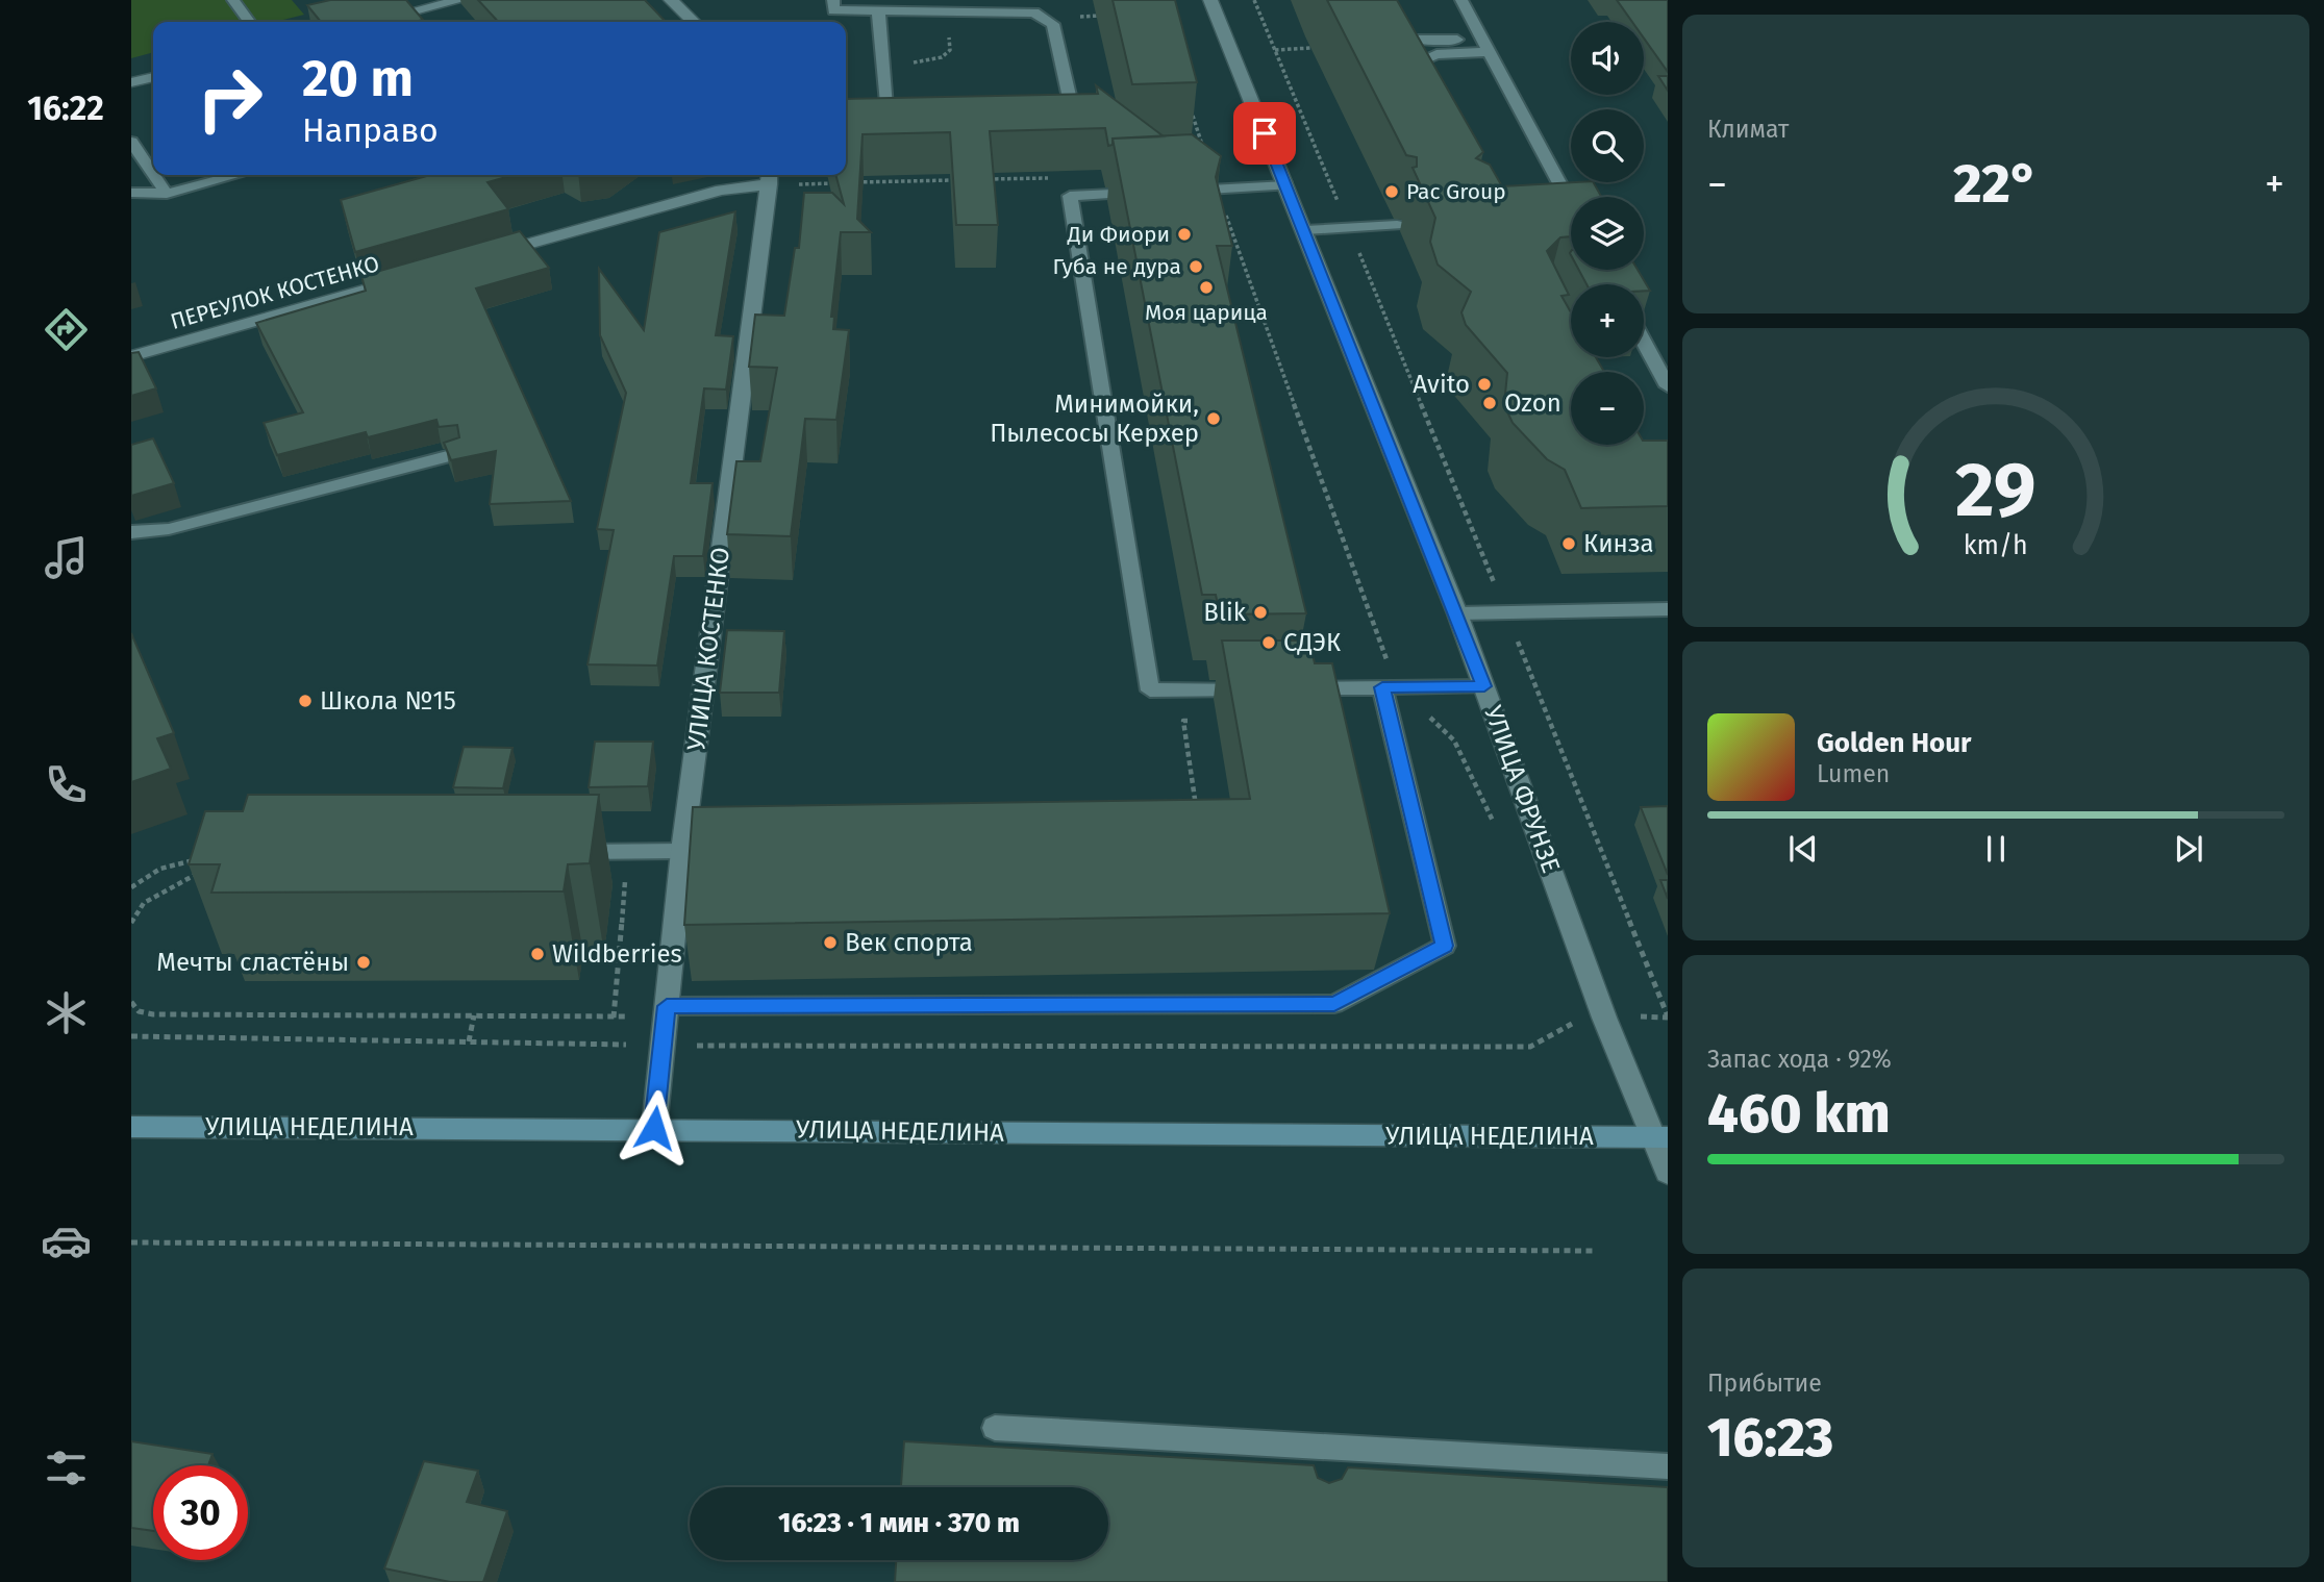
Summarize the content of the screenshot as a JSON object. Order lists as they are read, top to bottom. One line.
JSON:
{"streets":{"main road":["УЛИЦА НЕДЕЛИНА"],"street":["ПЕРЕУЛОК КОСТЕНКО","УЛИЦА КОСТЕНКО","УЛИЦА ФРУНЗЕ"]},"crossings":[["УЛИЦА КОСТЕНКО","УЛИЦА НЕДЕЛИНА"],["УЛИЦА ФРУНЗЕ","УЛИЦА НЕДЕЛИНА"]],"places":["Pac Group","Ди Фиори","Губа не дура","Моя царица","Avito","Ozon","Минимойки, Пылесосы Керхер","Кинза","Blik","СДЭК","Школа №15","Век спорта","Wildberries","Мечты сластёны"],"page":{"tabs":"16:22","tile":["Климат",["Запас хода · 92%","460 km"],["Прибытие","16:23"]],"map_buttons":["+","−"],"turn":["20 m","Направо"],"heat":["−","22°","+"],"song":["Golden Hour","Lumen"],"limit":"30","trip":"16:23 · 1 мин · 370 m","gauge":["29","km/h"]}}
